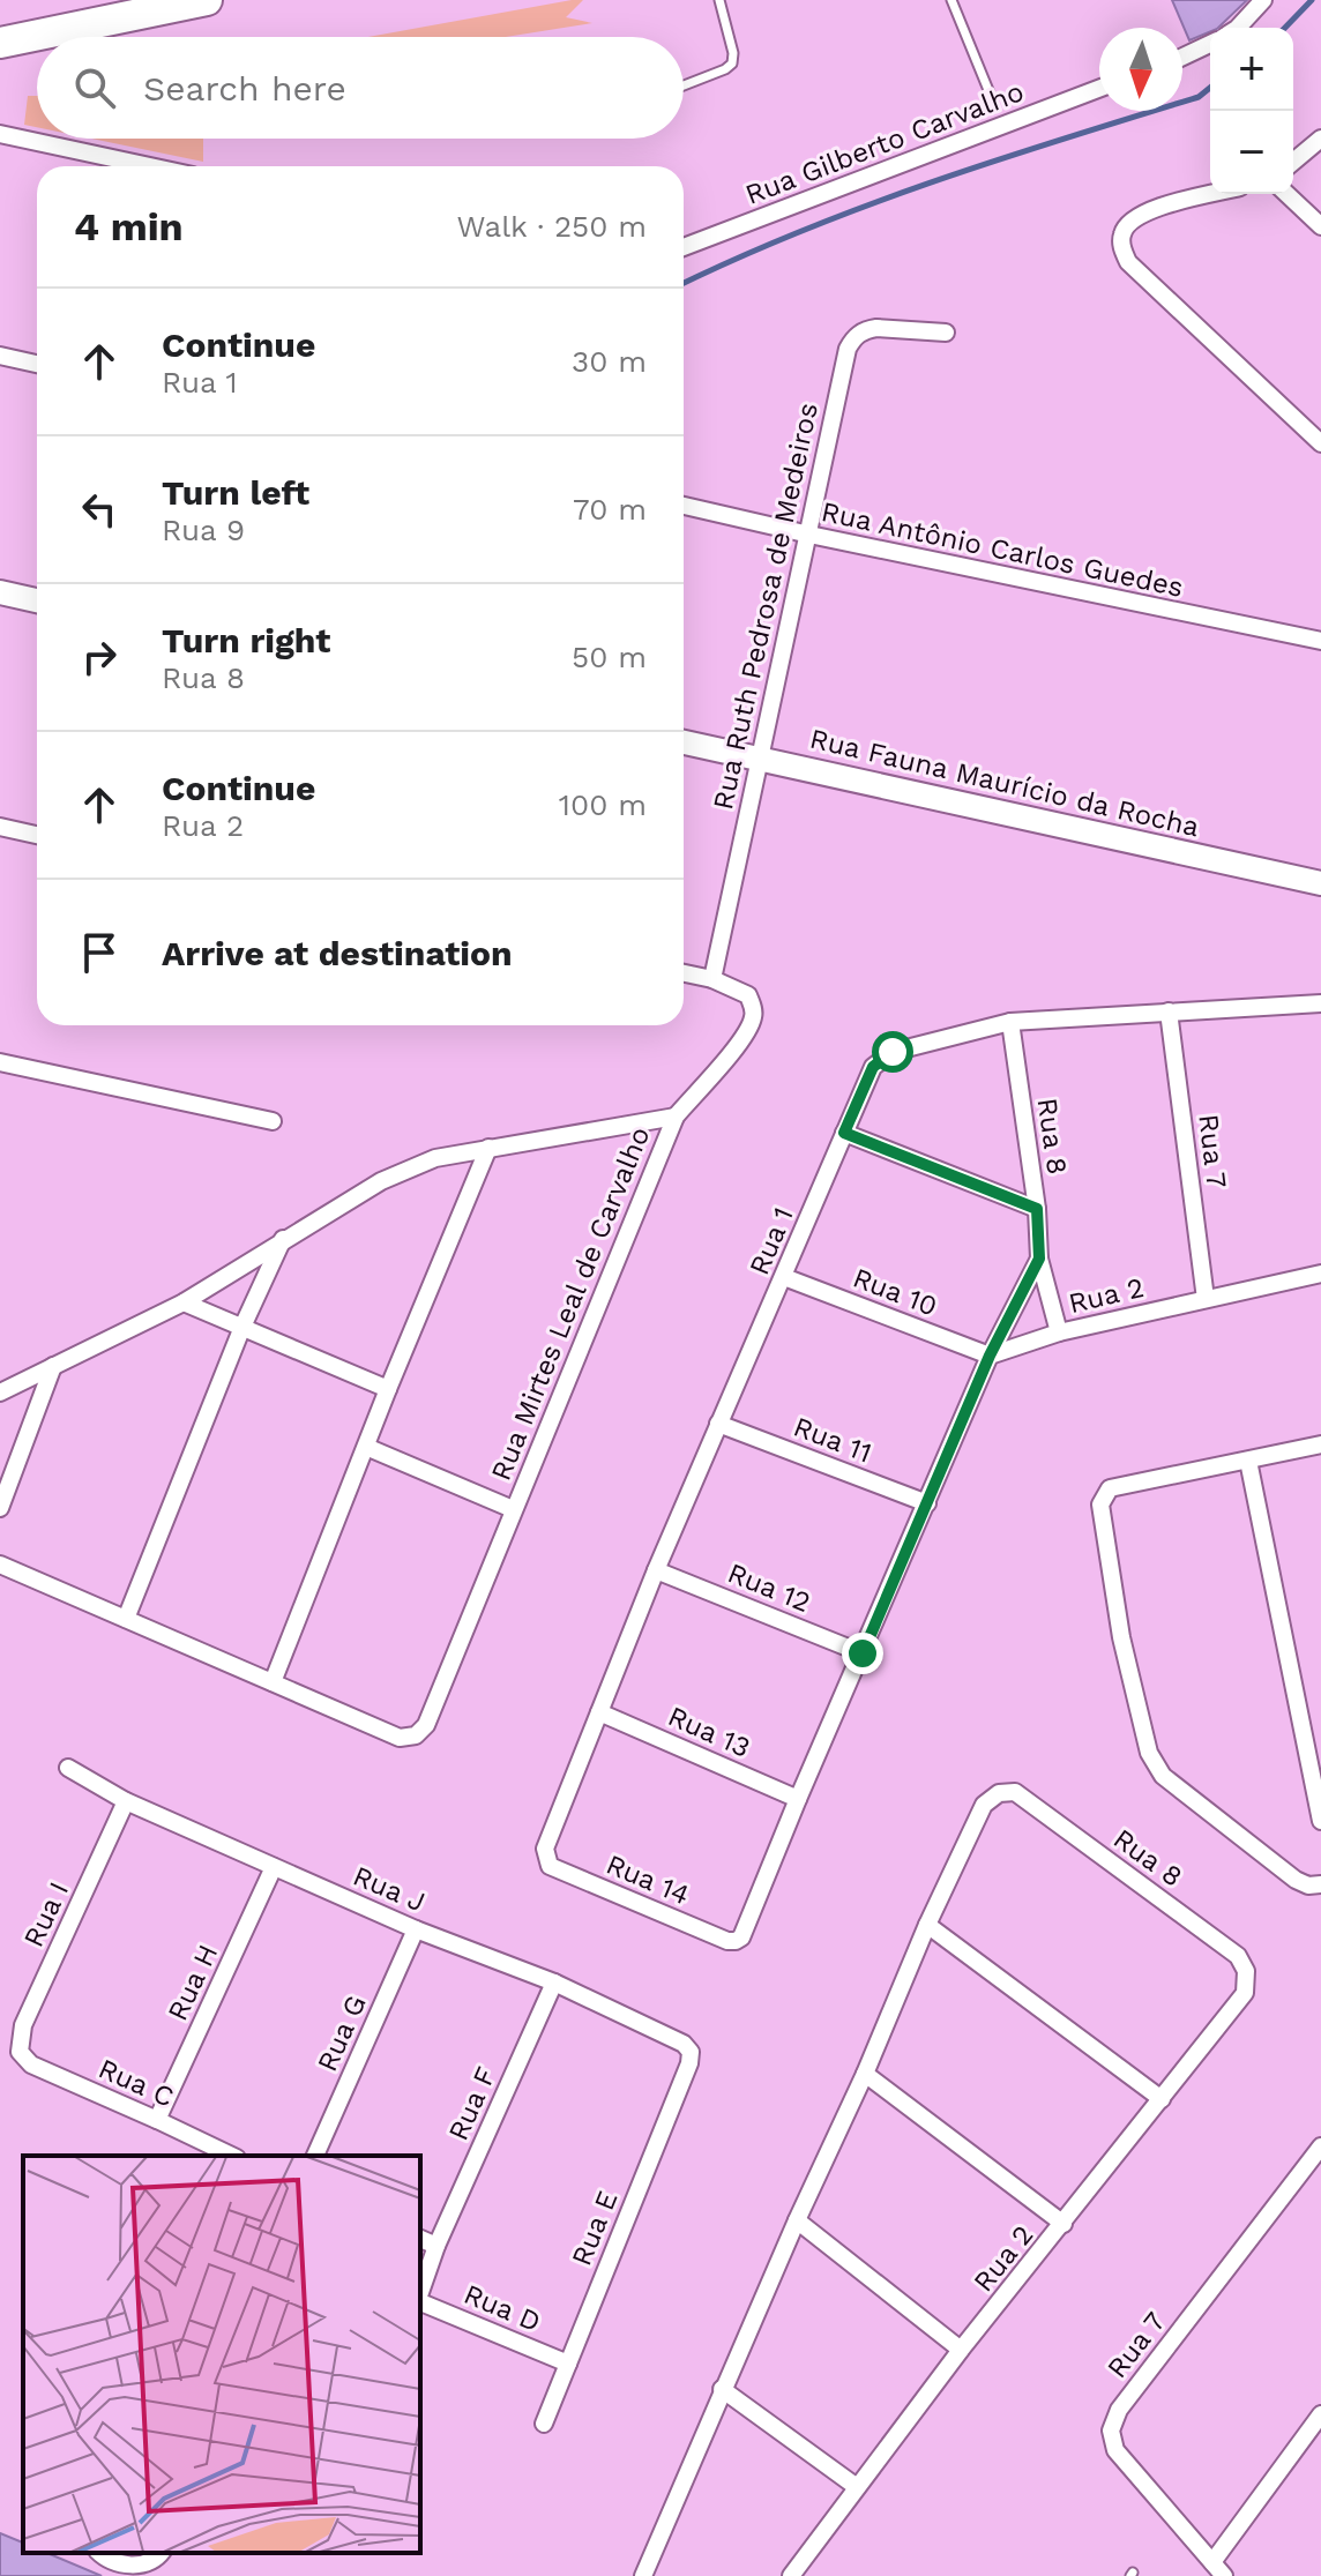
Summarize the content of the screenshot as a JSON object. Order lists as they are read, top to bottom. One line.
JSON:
{"streets":{"street":["Rua Gilberto Carvalho","Rua Antônio Carlos Guedes","Rua Ruth Pedrosa de Medeiros","Rua Fauna Maurício da Rocha","Rua 8","Rua 7","Rua 1","Rua 10","Rua 2","Rua Mirtes Leal de Carvalho","Rua 11","Rua 12","Rua 13","Rua 14","Rua J","Rua I","Rua H","Rua G","Rua C","Rua F","Rua E","Rua D"]},"crossings":[["Rua Antônio Carlos Guedes","Rua Ruth Pedrosa de Medeiros"],["Rua Ruth Pedrosa de Medeiros","Rua Fauna Maurício da Rocha"],["Rua Ruth Pedrosa de Medeiros","Rua Mirtes Leal de Carvalho"],["Rua 8","Rua 1"],["Rua 8","Rua 10"],["Rua 8","Rua 2"],["Rua 7","Rua 1"],["Rua 7","Rua 2"],["Rua 1","Rua 10"],["Rua 1","Rua 11"],["Rua 1","Rua 12"],["Rua 1","Rua 13"],["Rua 1","Rua 14"],["Rua 10","Rua 2"],["Rua 13","Rua 14"],["Rua J","Rua I"],["Rua J","Rua H"],["Rua J","Rua G"],["Rua J","Rua F"],["Rua J","Rua E"],["Rua I","Rua C"],["Rua H","Rua C"],["Rua E","Rua D"]],"north":"bottom","page":{"map_buttons":["+","−"],"search":"Search here","heading":["4 min","Walk · 250 m"],"list":[["Continue","Rua 1","30 m"],["Turn left","Rua 9","70 m"],["Turn right","Rua 8","50 m"],["Continue","Rua 2","100 m"],"Arrive at destination"]}}
